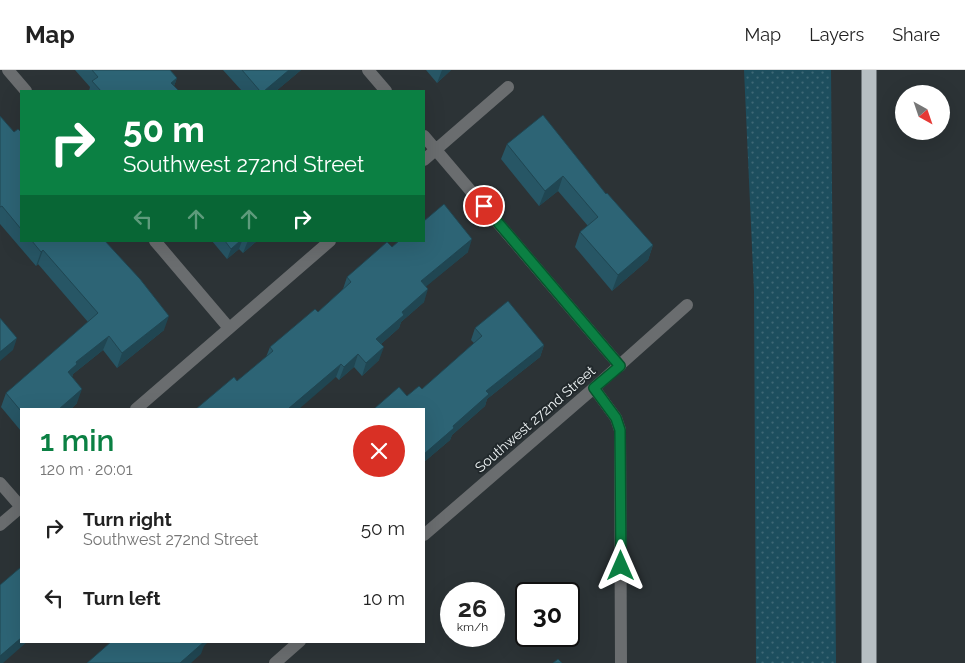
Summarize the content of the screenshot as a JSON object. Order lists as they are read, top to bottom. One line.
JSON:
{"streets":{"street":["Southwest 272nd Street"]},"north":"bottom right","page":{"header":"Map","nav":["Map","Layers","Share"],"turn":["50 m","Southwest 272nd Street"],"heading":["1 min","120 m · 20:01"],"list":[{"name":"Turn right","note":"Southwest 272nd Street","value":"50 m"},{"name":"Turn left","value":"10 m"}],"speed":"26 km/h","limit":"30"}}
